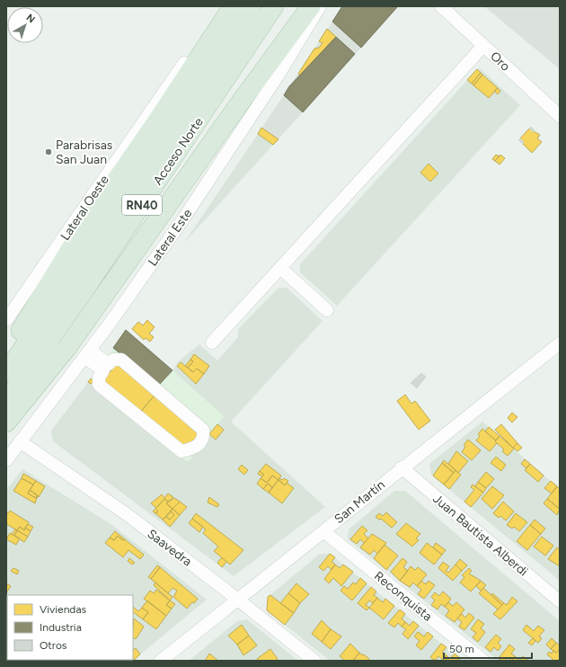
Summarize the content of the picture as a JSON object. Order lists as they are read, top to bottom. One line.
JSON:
{"streets":{"highway":["Acceso Norte","RN40"],"street":["Oro","Lateral Oeste","Lateral Este","San Martín","Juan Bautista Alberdi","Saavedra","Reconquista"]},"crossings":[["Lateral Este","Saavedra"],["San Martín","Juan Bautista Alberdi"],["San Martín","Saavedra"],["San Martín","Reconquista"]],"places":["Parabrisas San Juan"],"legend":["Viviendas","Industria","Otros"],"scale_bar":"50 m","north":"top right"}
